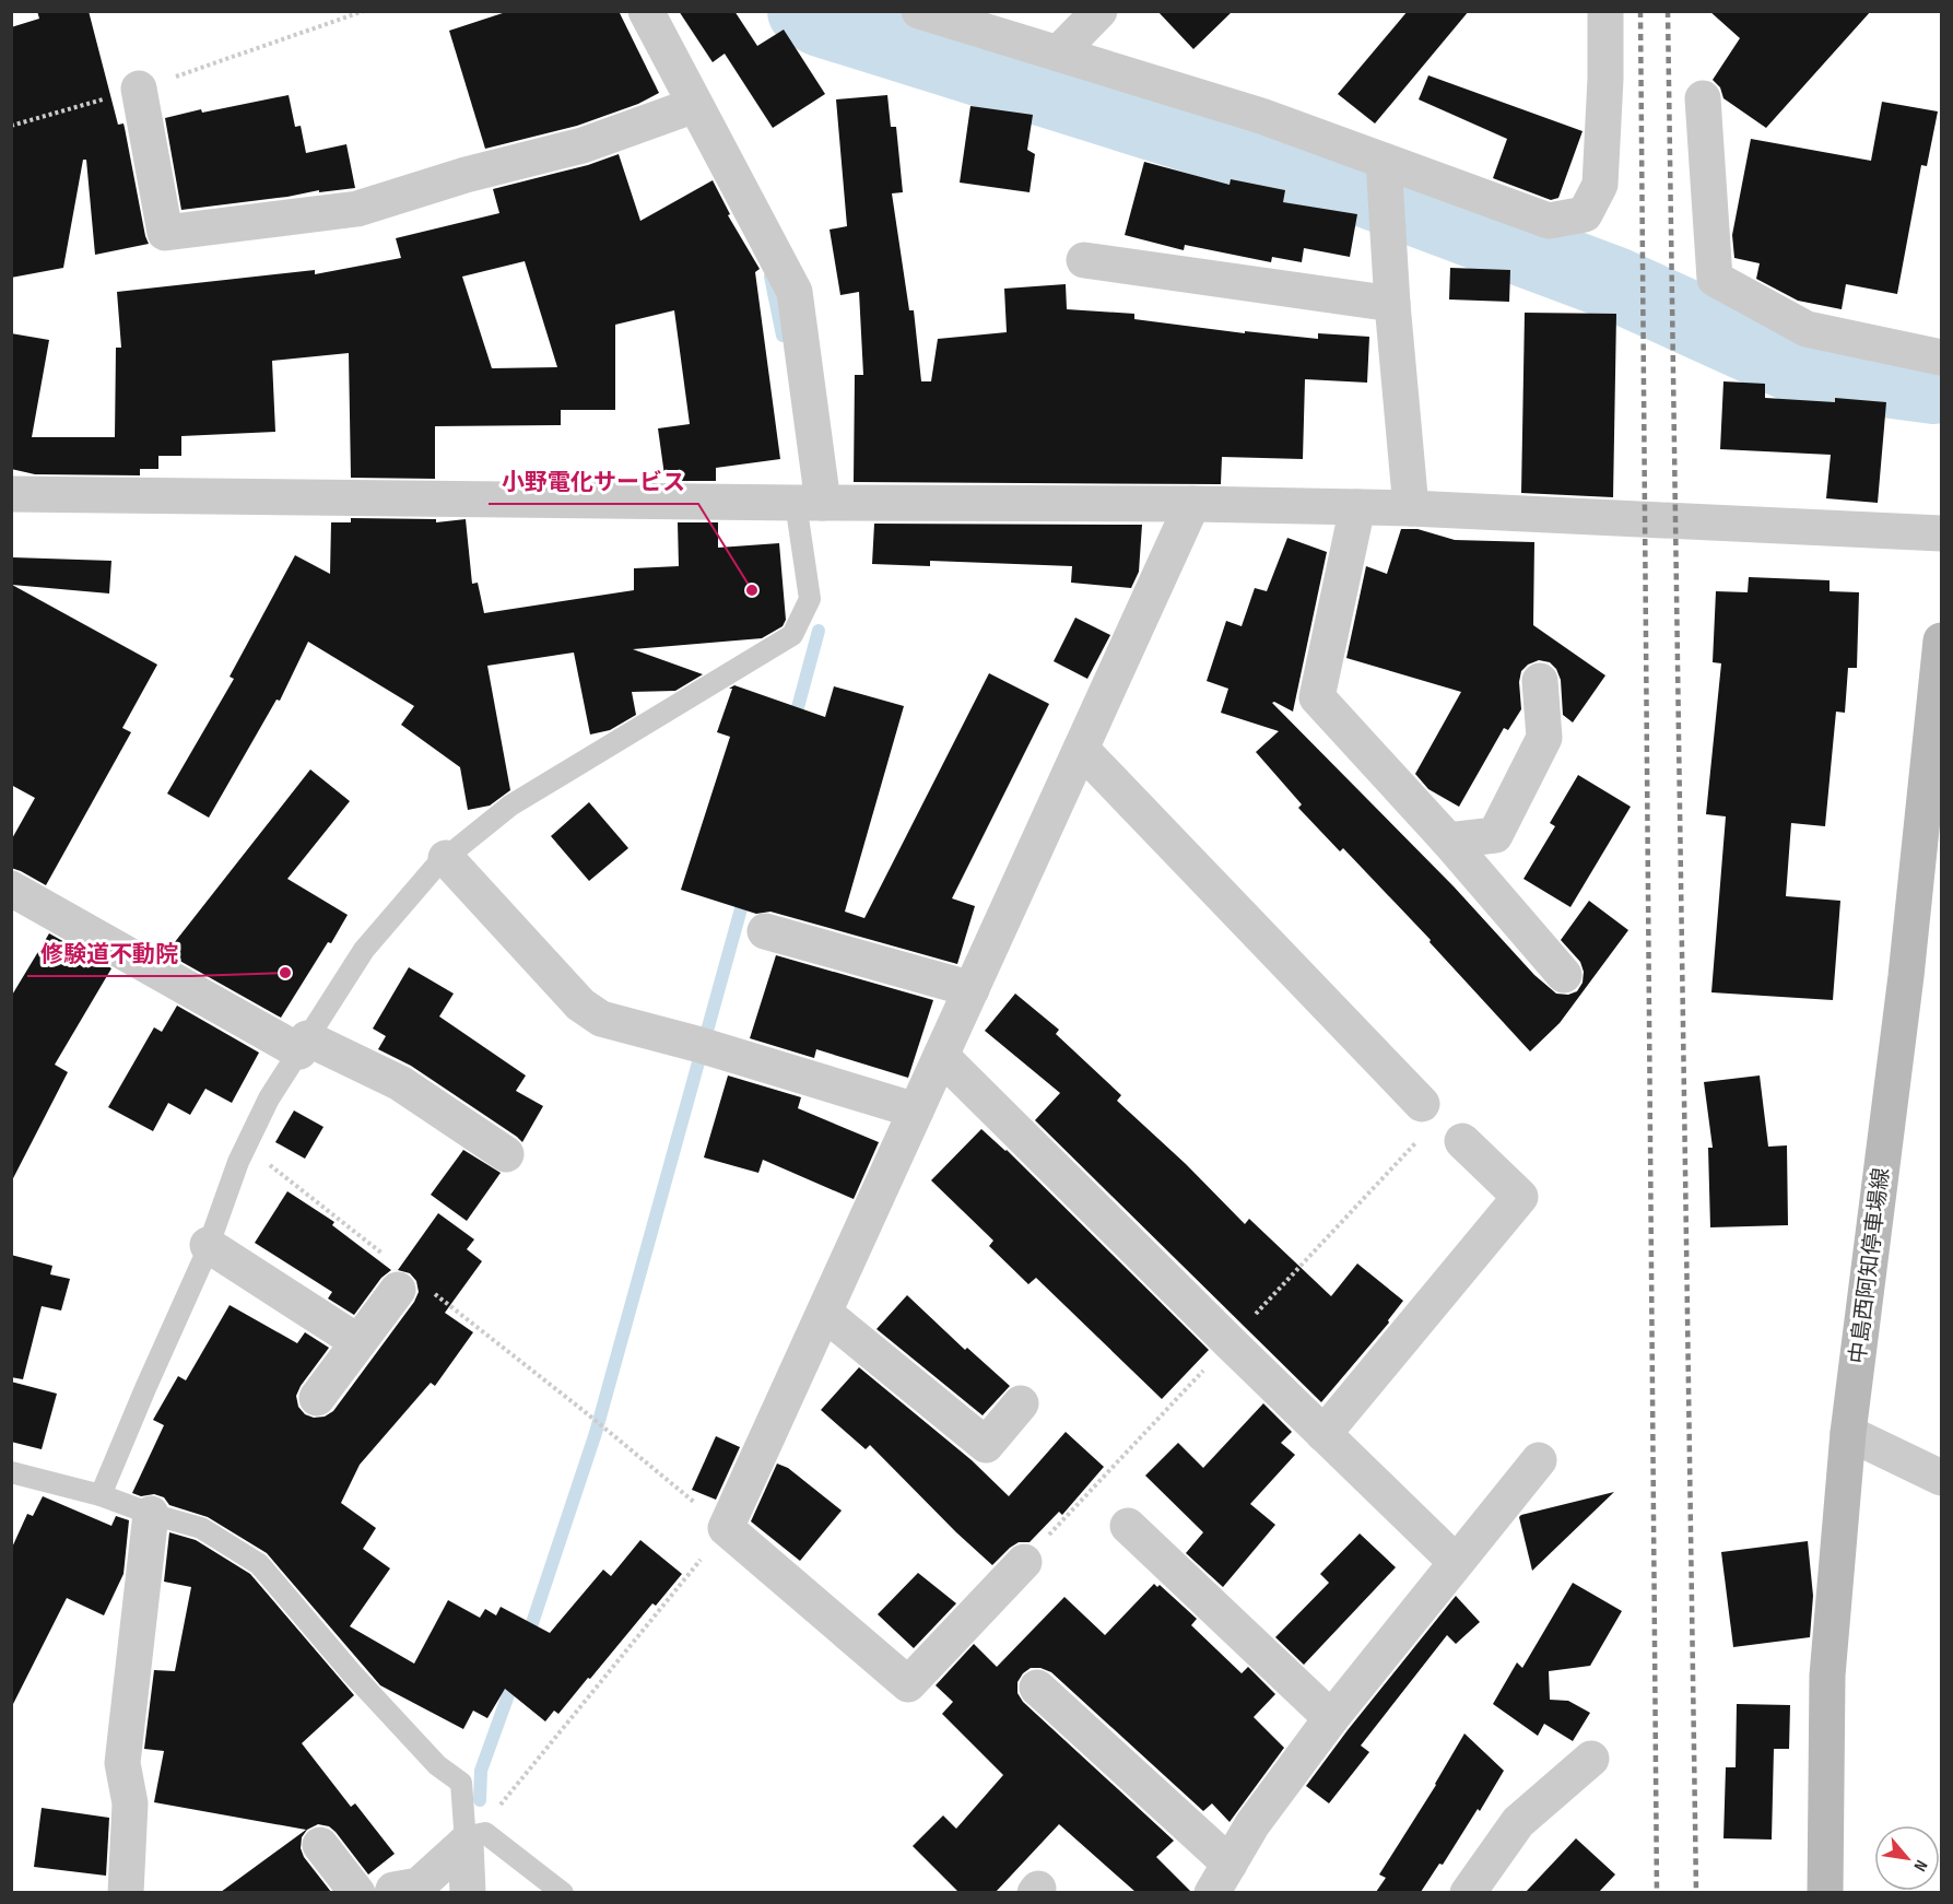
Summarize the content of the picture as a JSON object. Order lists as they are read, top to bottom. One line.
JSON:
{"streets":{"main road":["中島西阿知停車場線"]},"places":["小野電化サービス","修験道不動院"],"north":"bottom right"}
